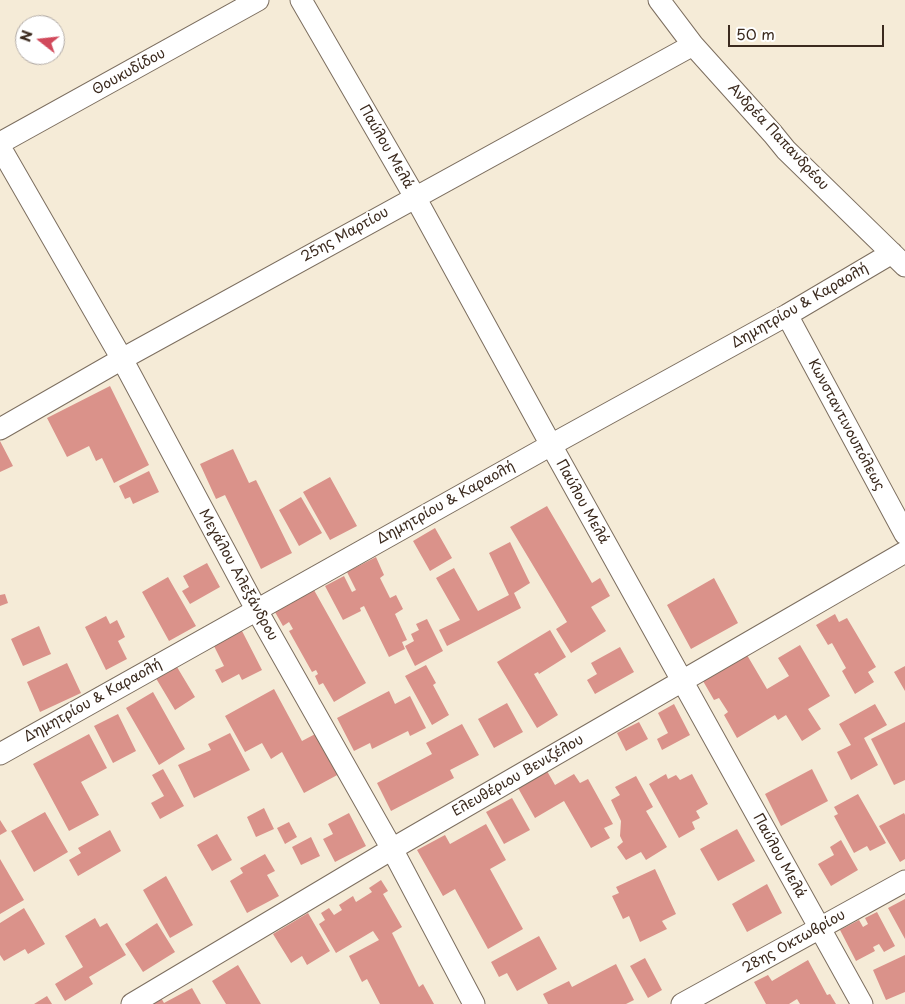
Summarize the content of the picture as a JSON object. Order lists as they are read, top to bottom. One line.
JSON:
{"streets":{"street":["Θουκυδίδου","Ανδρέα Παπανδρέου","Παύλου Μελά","25ης Μαρτίου","Δημητρίου & Καραολή","Κωνσταντινουπόλεως","Μεγάλου Αλεξάνδρου","Ελευθέριου Βενιζέλου","28ης Οκτωβρίου"]},"crossings":[["Θουκυδίδου","Μεγάλου Αλεξάνδρου"],["Ανδρέα Παπανδρέου","25ης Μαρτίου"],["Ανδρέα Παπανδρέου","Δημητρίου & Καραολή"],["Παύλου Μελά","25ης Μαρτίου"],["Παύλου Μελά","Δημητρίου & Καραολή"],["Παύλου Μελά","Ελευθέριου Βενιζέλου"],["Παύλου Μελά","28ης Οκτωβρίου"],["25ης Μαρτίου","Μεγάλου Αλεξάνδρου"],["Δημητρίου & Καραολή","Κωνσταντινουπόλεως"],["Δημητρίου & Καραολή","Μεγάλου Αλεξάνδρου"],["Μεγάλου Αλεξάνδρου","Ελευθέριου Βενιζέλου"]],"scale_bar":"50 m","north":"left"}
